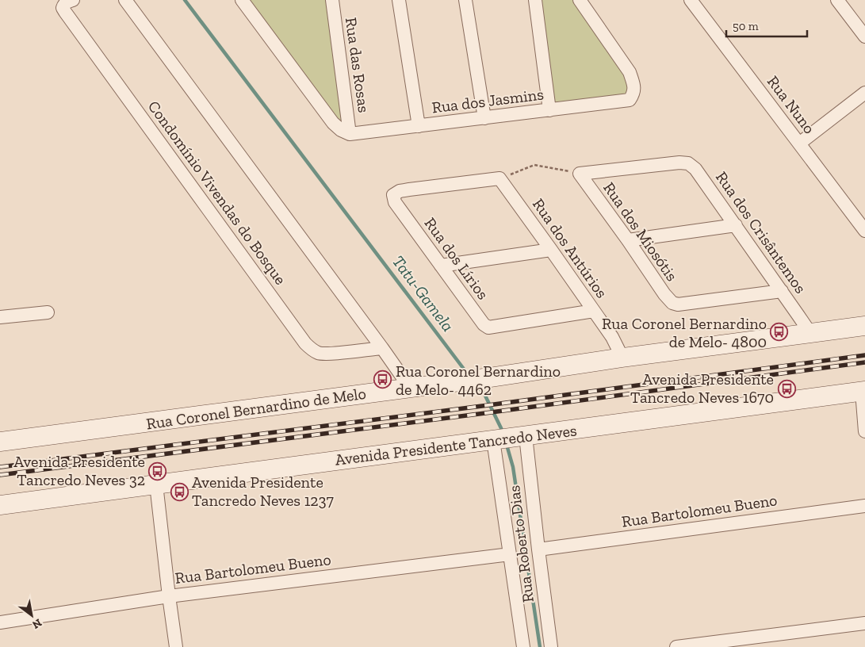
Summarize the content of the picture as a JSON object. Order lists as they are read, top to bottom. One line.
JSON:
{"streets":{"main road":["Rua Coronel Bernardino de Melo","Avenida Presidente Tancredo Neves"],"street":["Rua das Rosas","Rua dos Jasmins","Rua Nuno","Condomínio Vivendas do Bosque","Rua dos Miosótis","Rua dos Crisântemos","Rua dos Antúrios","Rua dos Lírios","Rua Bartolomeu Bueno","Rua Roberto Dias"]},"crossings":[["Rua das Rosas","Rua dos Jasmins"],["Rua dos Miosótis","Rua dos Crisântemos"],["Rua dos Crisântemos","Rua Coronel Bernardino de Melo"],["Rua dos Antúrios","Rua dos Lírios"],["Rua dos Antúrios","Rua Coronel Bernardino de Melo"],["Avenida Presidente Tancredo Neves","Rua Roberto Dias"],["Rua Bartolomeu Bueno","Rua Roberto Dias"]],"water":["Tatu-Gamela"],"places":{"bus stop":["Rua Coronel Bernardino de Melo- 4800","Rua Coronel Bernardino de Melo- 4462","Avenida Presidente Tancredo Neves 1670","Avenida Presidente Tancredo Neves 32","Avenida Presidente Tancredo Neves 1237"]},"scale_bar":"50 m","north":"bottom right"}
